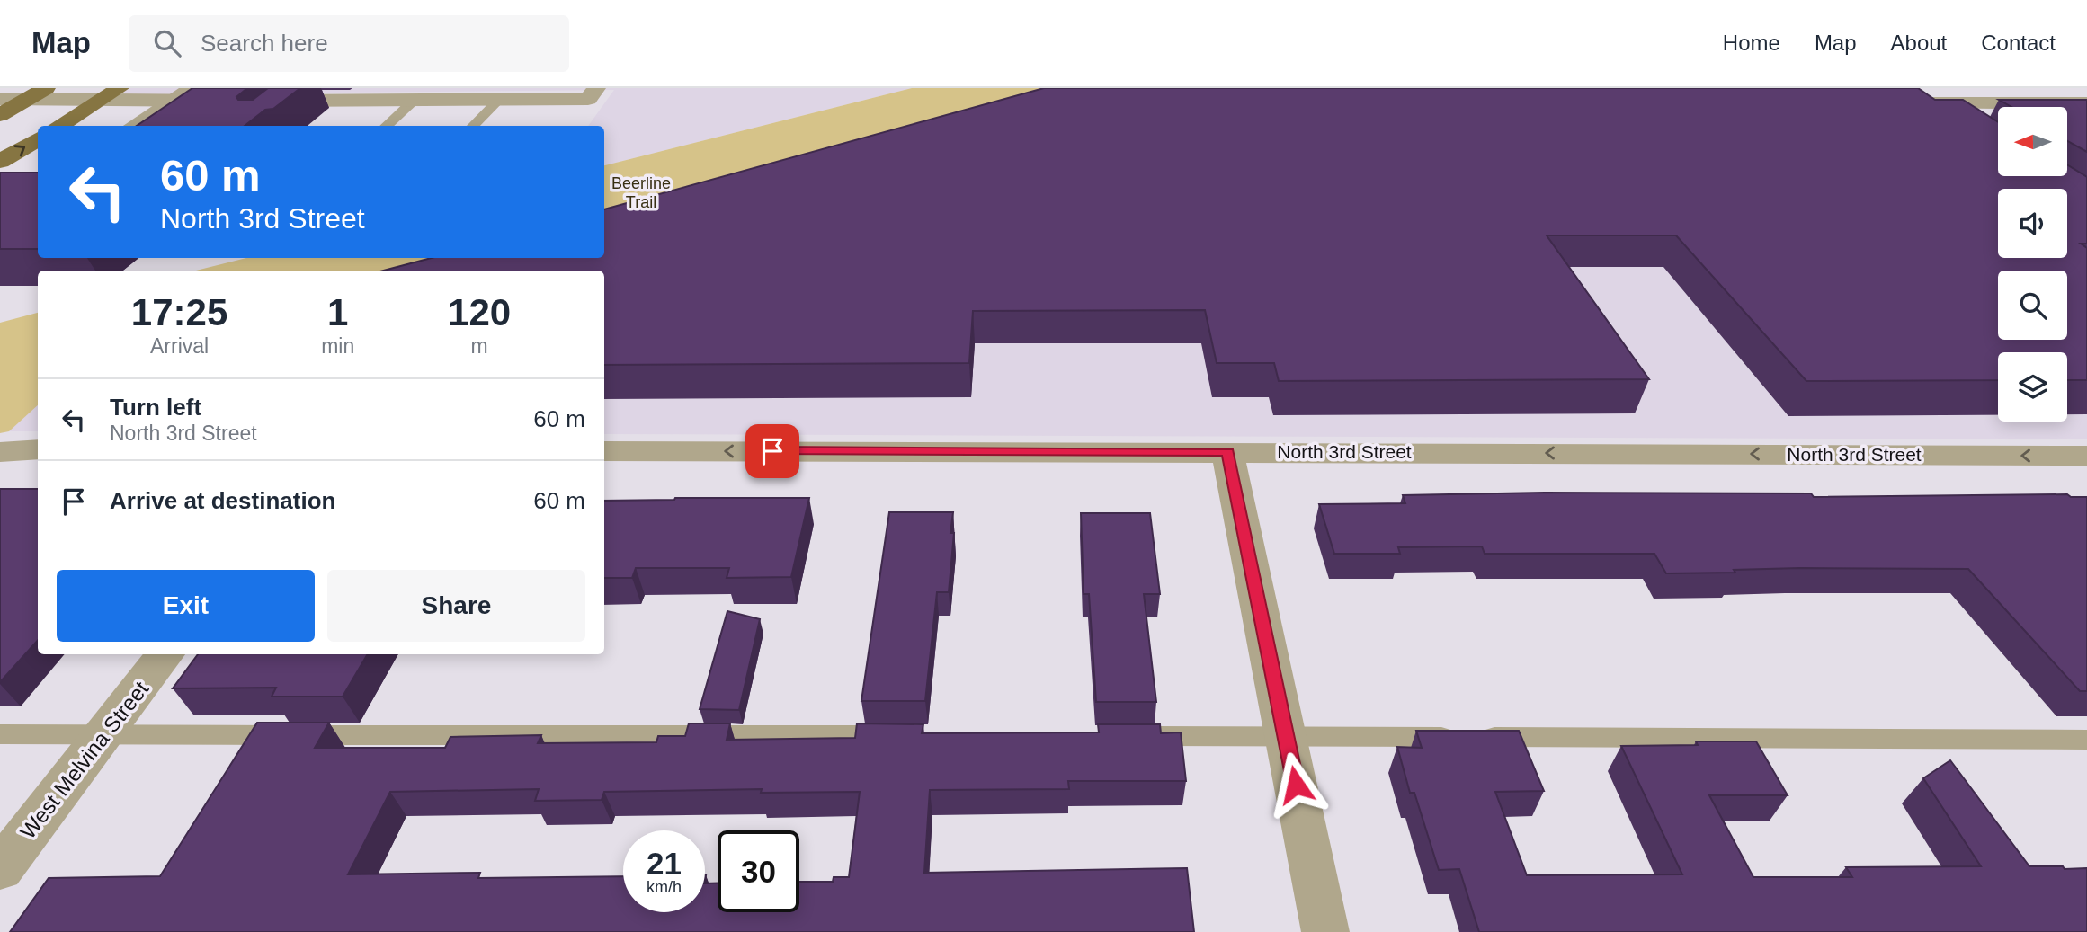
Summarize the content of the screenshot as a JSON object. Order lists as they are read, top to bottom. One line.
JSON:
{"streets":{"street":["North 3rd Street","West Melvina Street"]},"one_way":["North 3rd Street"],"parks":["Beerline Trail"],"north":"left","page":{"header":"Map","search":"Search here","nav":["Home","Map","About","Contact"],"turn":["60 m","North 3rd Street"],"eta":["17:25","Arrival","1","min","120","m"],"list":[{"name":"Turn left","note":"North 3rd Street","value":"60 m"},{"name":"Arrive at destination","value":"60 m"}],"buttons":["Exit","Share"],"speed":"21 km/h","limit":"30"}}
